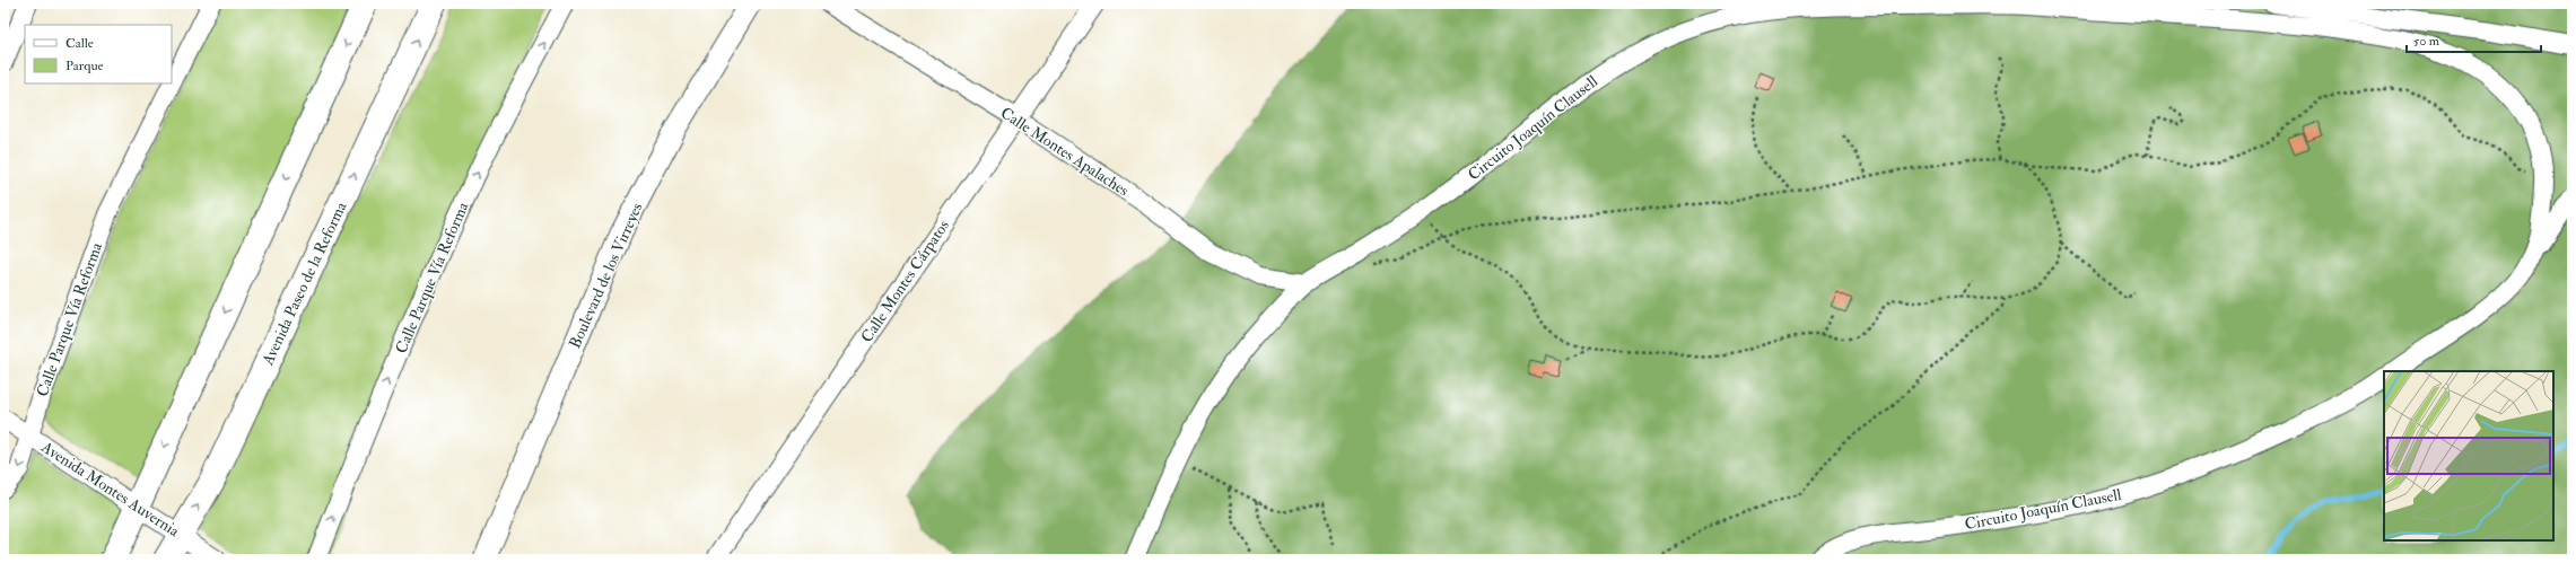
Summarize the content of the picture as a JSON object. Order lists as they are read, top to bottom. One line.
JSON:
{"streets":{"main road":["Avenida Paseo de la Reforma"],"street":["Circuito Joaquín Clausell","Calle Montes Apalaches","Boulevard de los Virreyes","Calle Parque Vía Reforma","Calle Montes Cárpatos","Avenida Montes Auvernia"]},"crossings":[["Circuito Joaquín Clausell","Calle Montes Apalaches"],["Calle Montes Apalaches","Calle Montes Cárpatos"],["Calle Parque Vía Reforma","Avenida Montes Auvernia"],["Avenida Paseo de la Reforma","Avenida Montes Auvernia"]],"one_way":["Calle Parque Vía Reforma"],"legend":["Calle","Parque"],"scale_bar":"50 m"}
